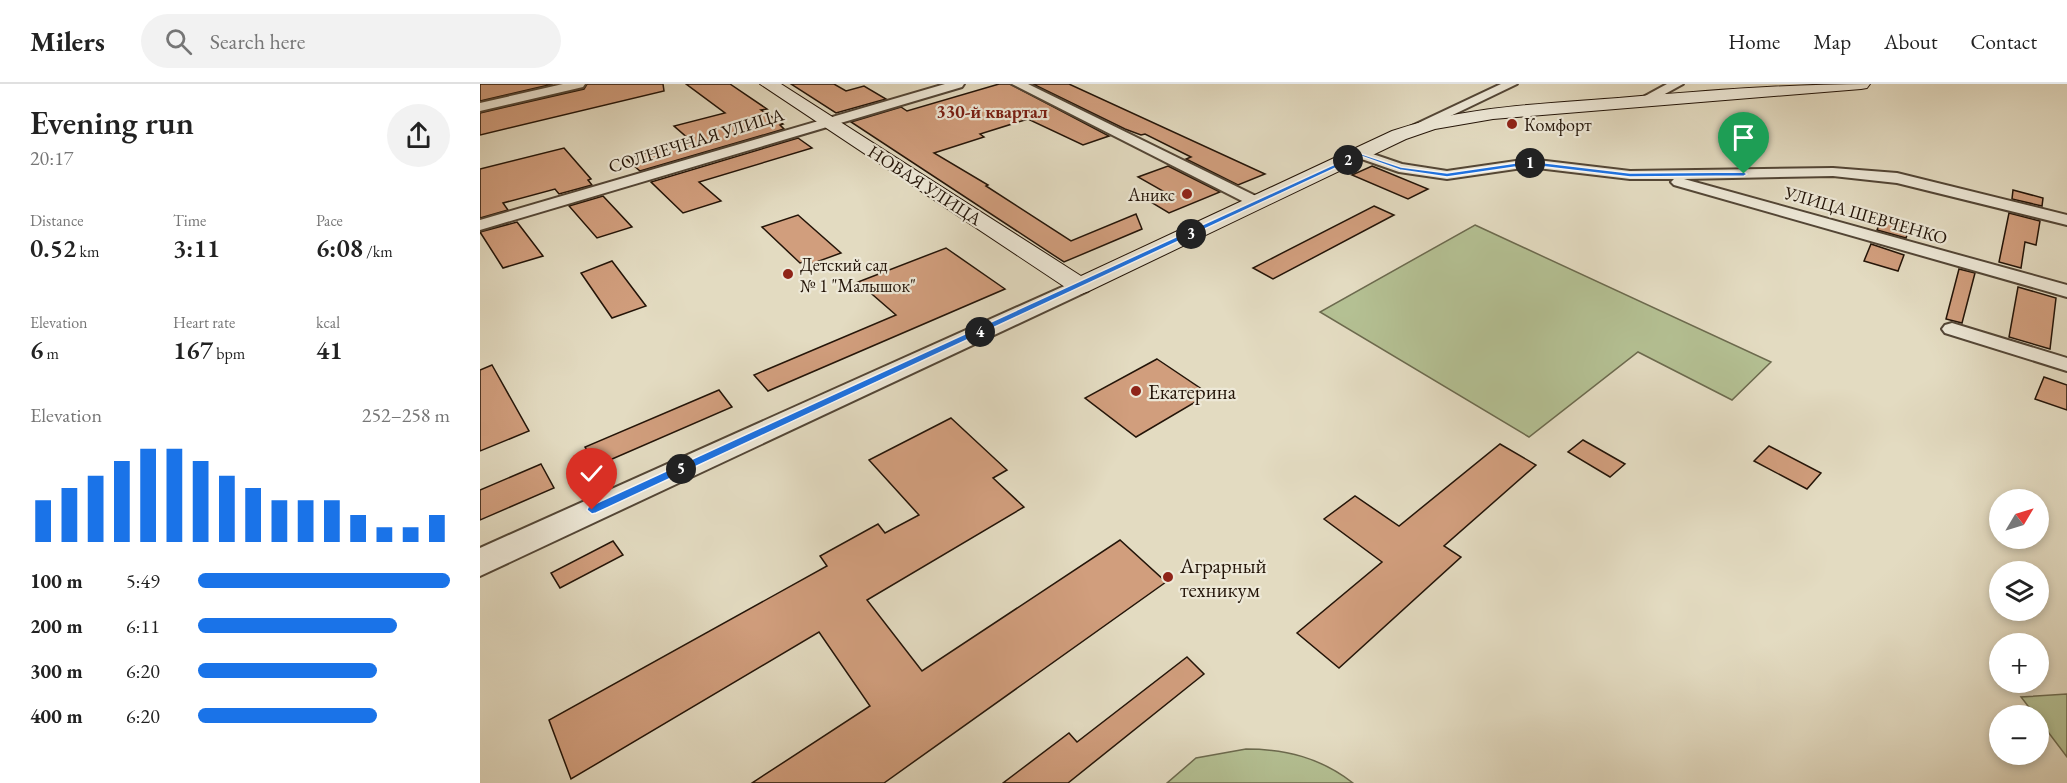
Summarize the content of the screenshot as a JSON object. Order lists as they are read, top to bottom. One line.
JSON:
{"streets":{"main road":["НОВАЯ УЛИЦА"],"street":["СОЛНЕЧНАЯ УЛИЦА","УЛИЦА ШЕВЧЕНКО"]},"crossings":[["СОЛНЕЧНАЯ УЛИЦА","НОВАЯ УЛИЦА"]],"districts":["330-й квартал"],"places":["Комфорт","Аникс","Детский сад № 1 \"Малышок\"","Екатерина","Аграрный техникум"],"north":"top right","page":{"header":"Milers","search":"Search here","nav":["Home","Map","About","Contact"],"heading":["Evening run","20:17"],"pins":["2","1","3","4","5"],"stats":[["Distance","0.52 km"],["Time","3:11"],["Pace","6:08 /km"],["Elevation","6 m"],["Heart rate","167 bpm"],["kcal","41"]],"chart":["Elevation","252–258 m"],"map_buttons":["+","−"],"list":[{"name":"100 m","note":"5:49"},{"name":"200 m","note":"6:11"},{"name":"300 m","note":"6:20"},{"name":"400 m","note":"6:20"}]}}
